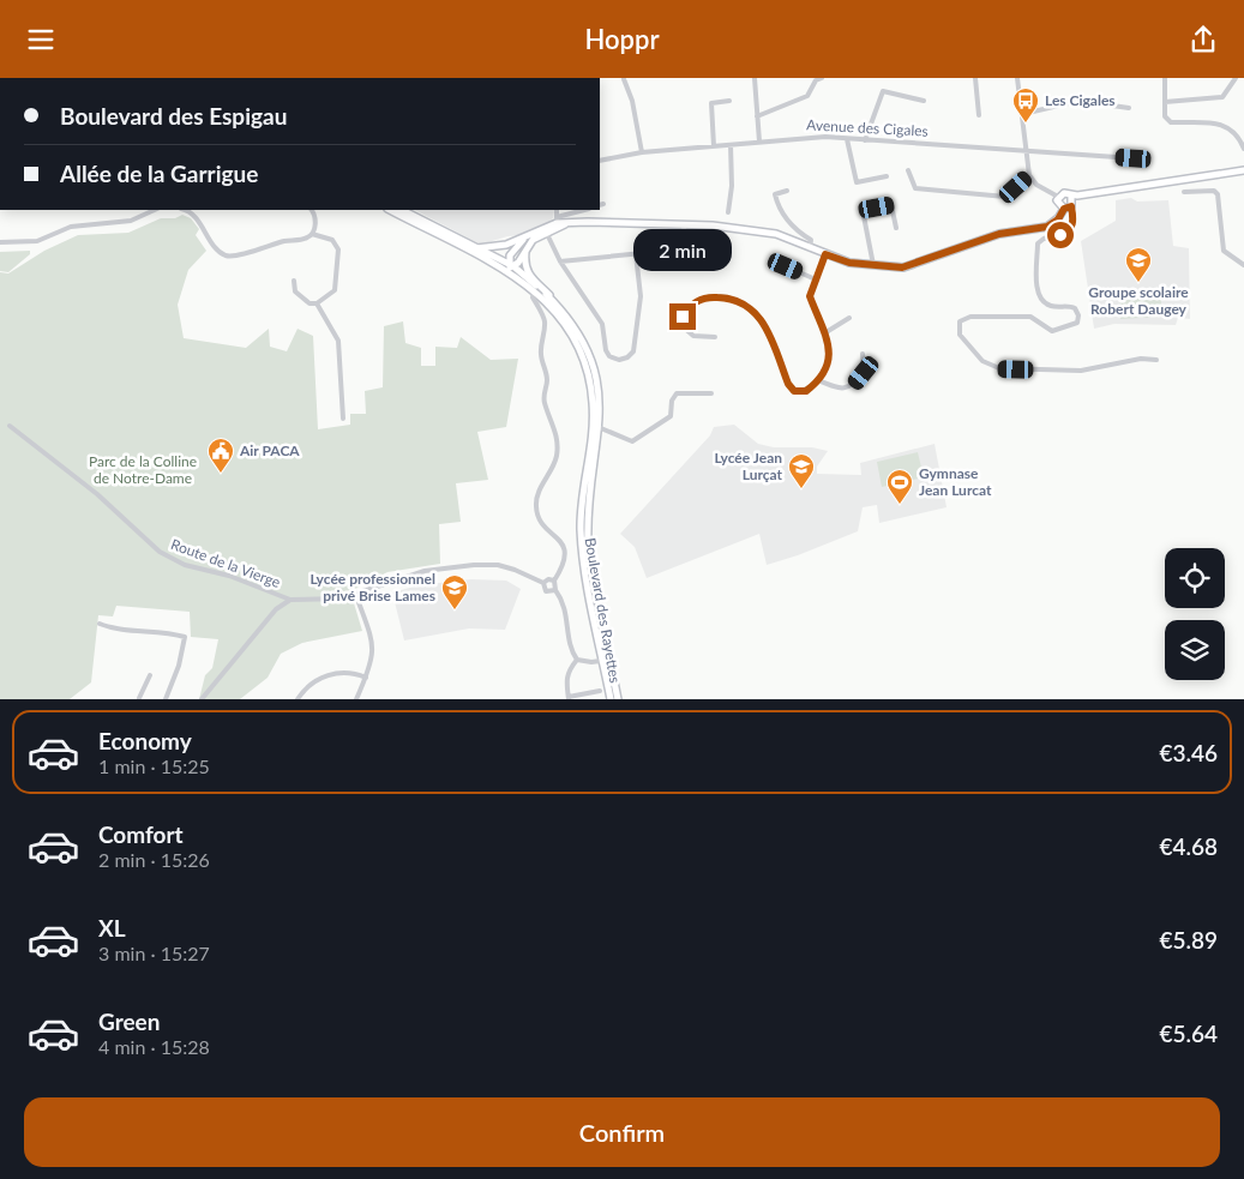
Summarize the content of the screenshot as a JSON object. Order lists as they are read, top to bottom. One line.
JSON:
{"streets":{"street":["Avenue des Cigales","Route de la Vierge","Boulevard des Rayettes"]},"parks":["Parc de la Colline de Notre-Dame"],"places":{"bus stop":["Les Cigales"],"school or university":["Groupe scolaire Robert Daugey","Lycée Jean Lurçat","Lycée professionnel privé Brise Lames"],"public building":["Air PACA"],"sports":["Gymnase Jean Lurcat"]},"page":{"header":"Hoppr","banner":["Boulevard des Espigau","Allée de la Garrigue"],"bubble":"2 min","list":[{"name":"Economy","note":"1 min · 15:25","value":"€3.46"},{"name":"Comfort","note":"2 min · 15:26","value":"€4.68"},{"name":"XL","note":"3 min · 15:27","value":"€5.89"},{"name":"Green","note":"4 min · 15:28","value":"€5.64"}],"buttons":"Confirm"}}
